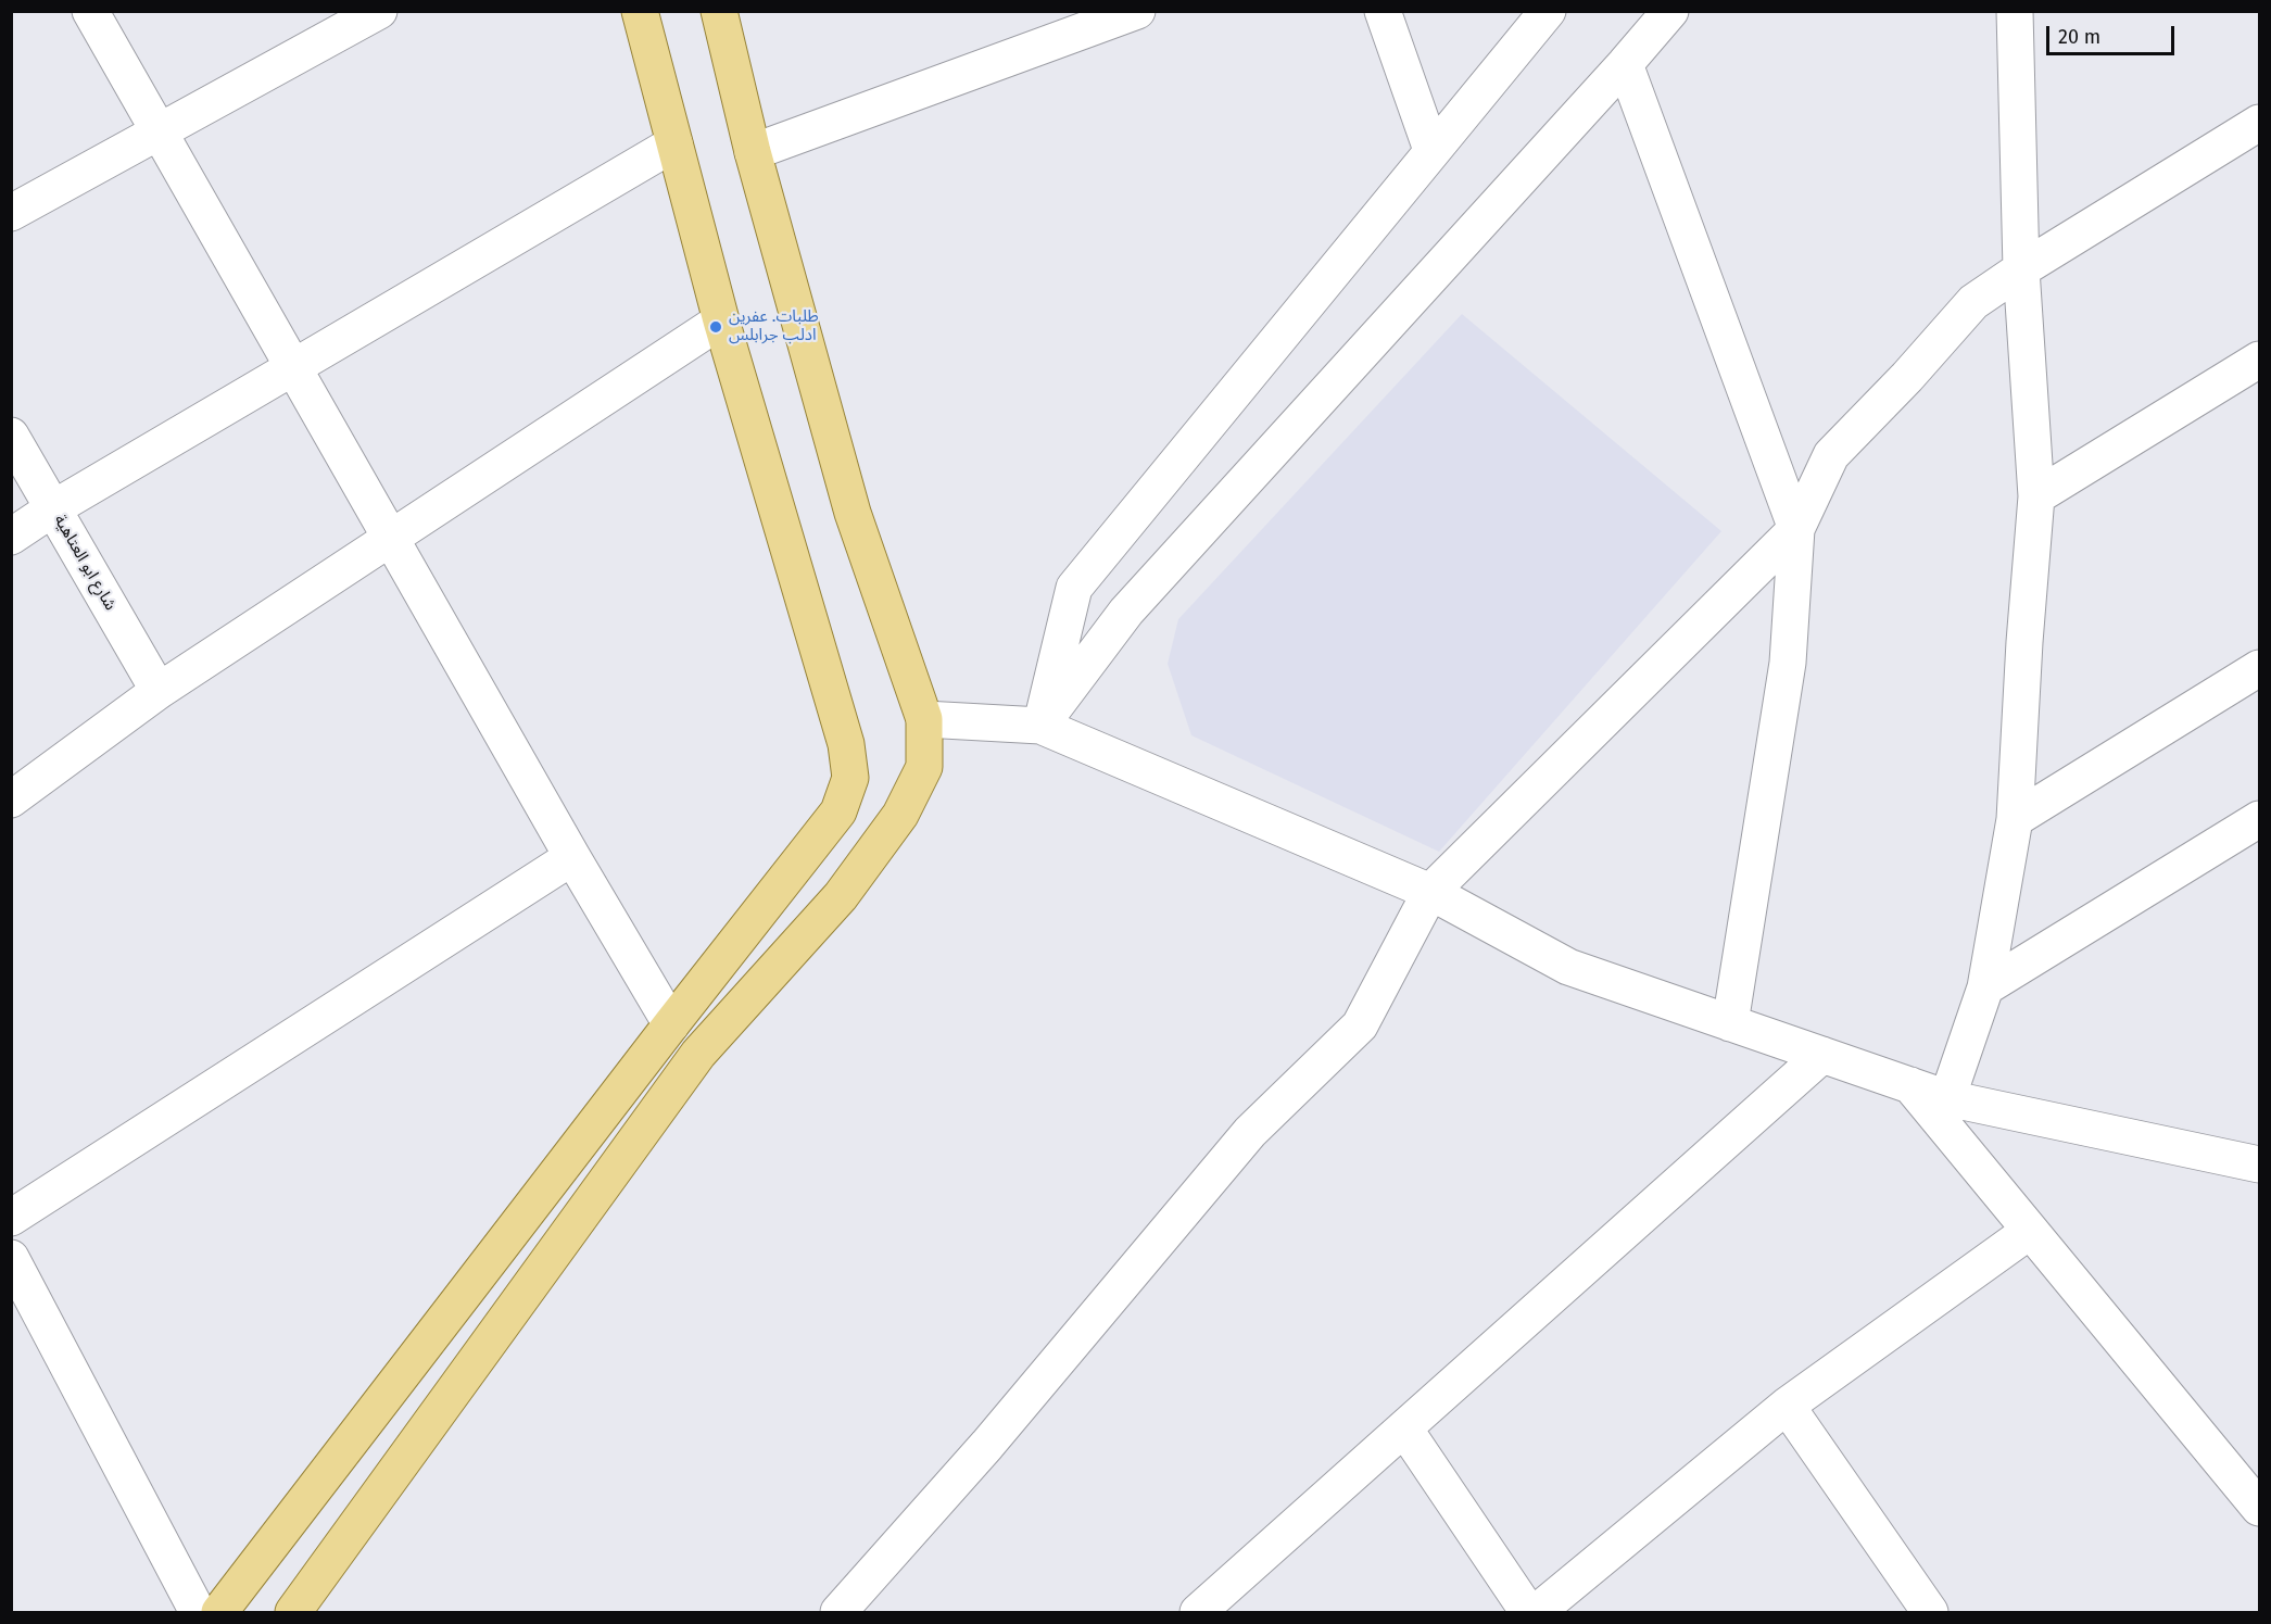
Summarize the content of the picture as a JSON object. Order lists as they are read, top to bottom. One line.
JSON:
{"streets":{"street":["شارع ابو العتاهية"]},"places":["طلبات. عفرين ادلب جرابلس"],"scale_bar":"20 m"}
